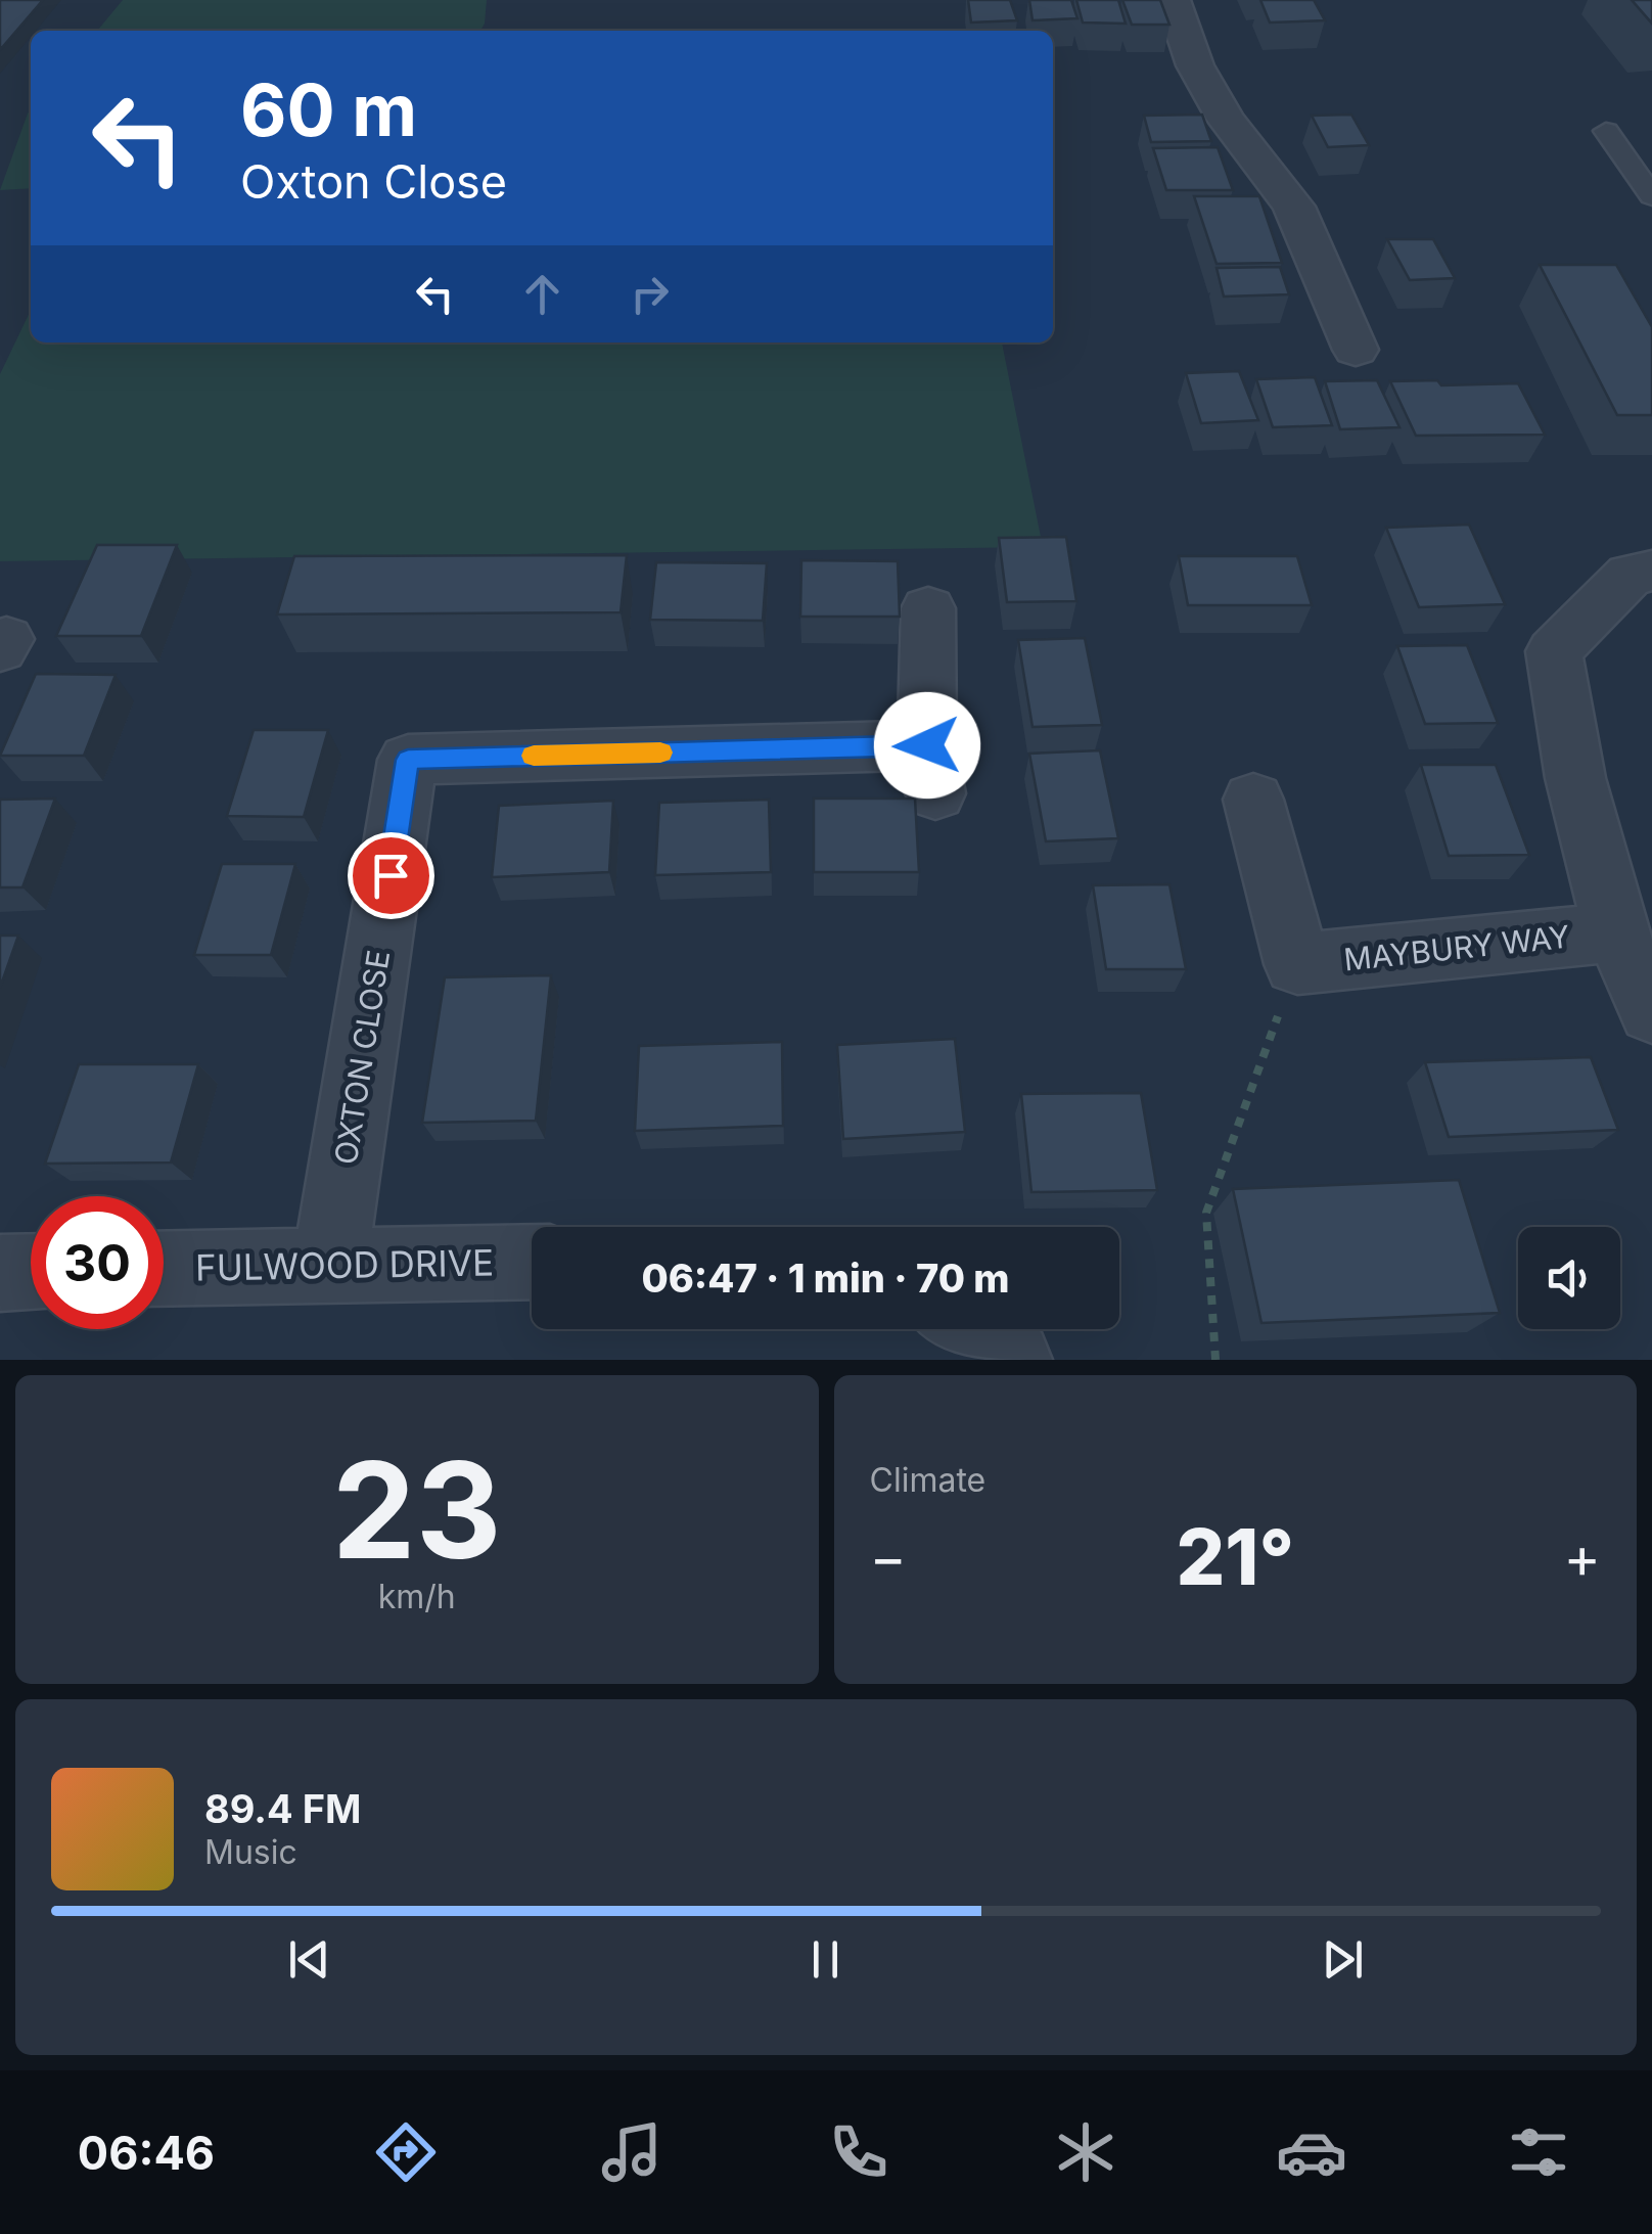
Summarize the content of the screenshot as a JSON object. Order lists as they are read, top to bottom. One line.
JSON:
{"streets":{"street":["MAYBURY WAY","OXTON CLOSE","FULWOOD DRIVE"]},"crossings":[["OXTON CLOSE","FULWOOD DRIVE"]],"page":{"turn":["60 m","Oxton Close"],"limit":"30","trip":"06:47 · 1 min · 70 m","tile":[["23","km/h"],"Climate"],"heat":["−","21°","+"],"song":["89.4 FM","Music"],"tabs":"06:46"}}
